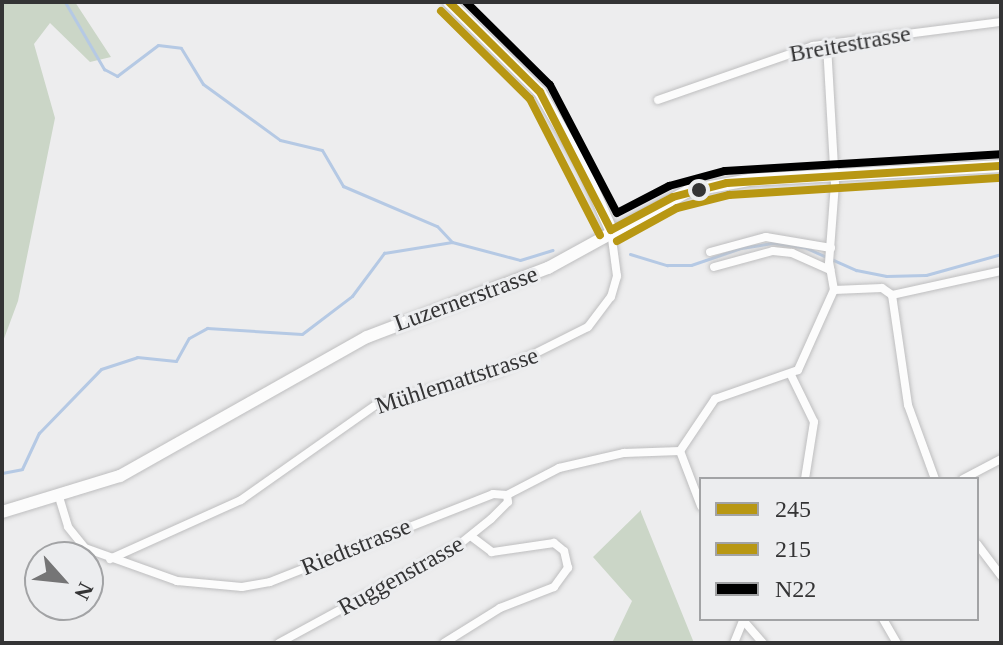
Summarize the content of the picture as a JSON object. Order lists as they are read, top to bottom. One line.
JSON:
{"streets":{"main road":["Luzernerstrasse"],"street":["Breitestrasse","Mühlemattstrasse","Riedtstrasse","Ruggenstrasse"]},"crossings":[["Luzernerstrasse","Mühlemattstrasse"],["Luzernerstrasse","Riedtstrasse"],["Mühlemattstrasse","Riedtstrasse"],["Riedtstrasse","Ruggenstrasse"]],"lines":["transit line 245","transit line N22","transit line 215"],"legend":["245","215","N22"],"north":"bottom right"}
